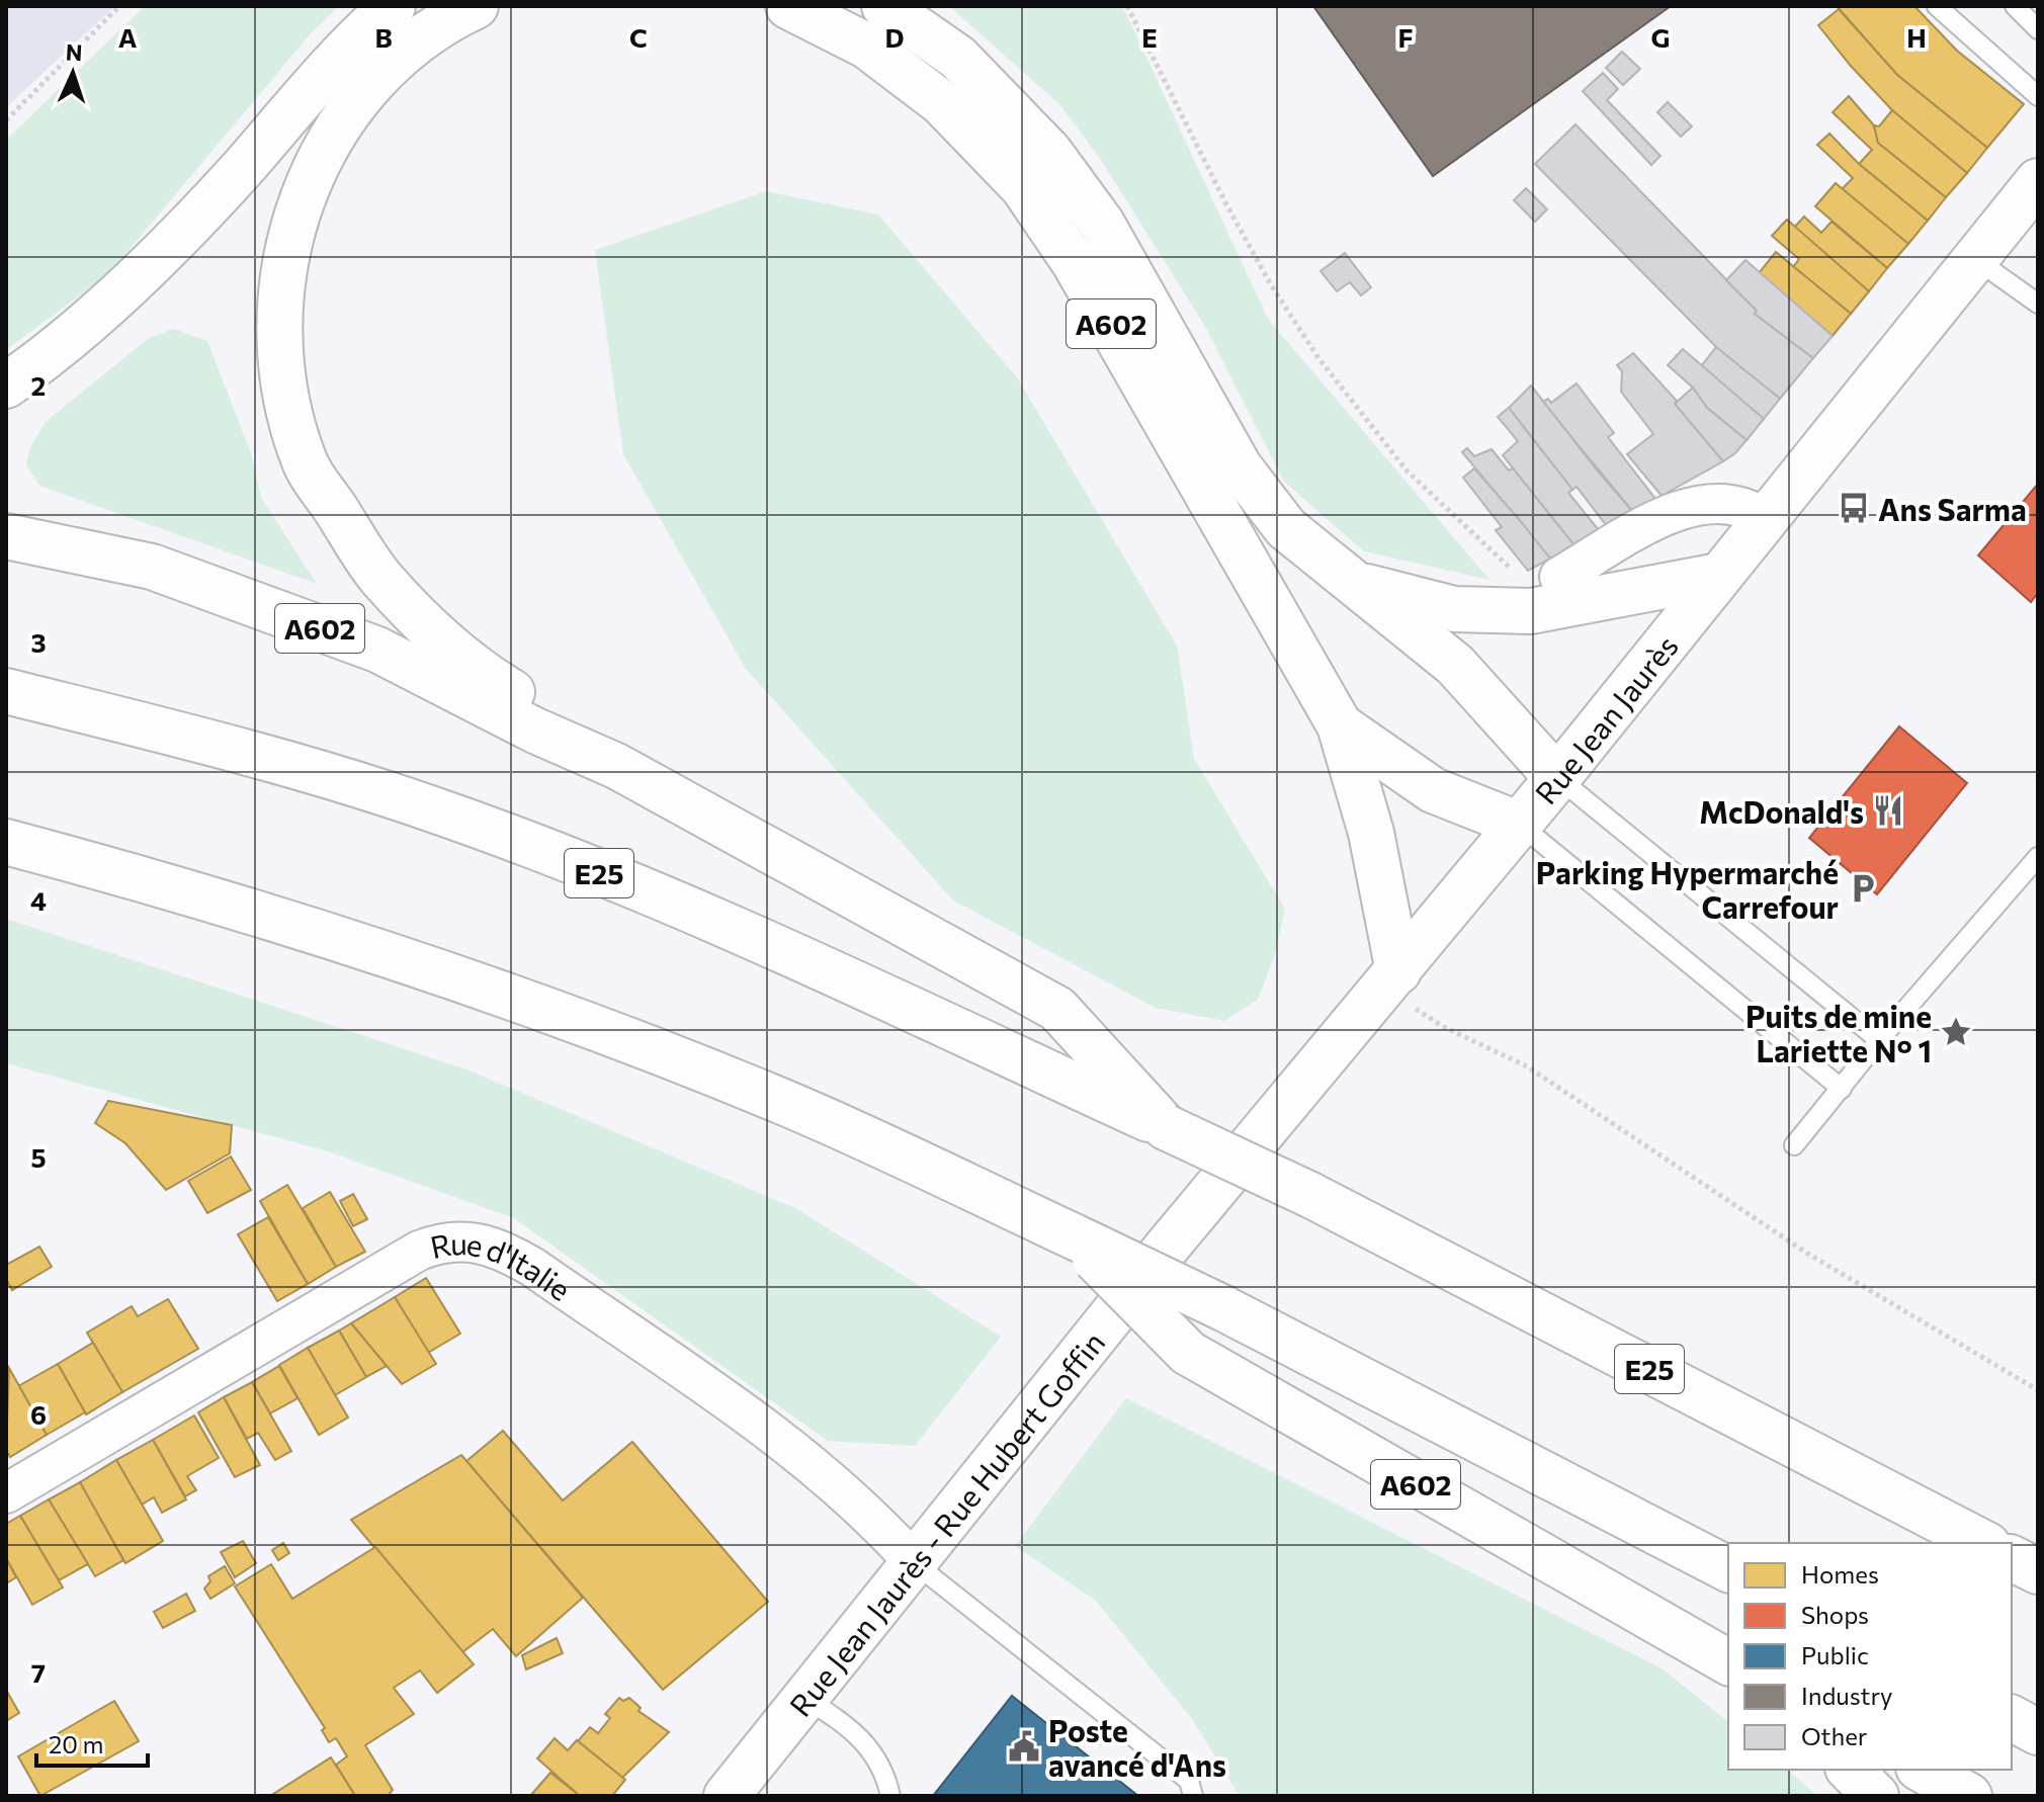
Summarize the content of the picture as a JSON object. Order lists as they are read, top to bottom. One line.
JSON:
{"streets":{"main road":["A602","Rue Jean Jaurès","E25","Rue Jean Jaurès - Rue Hubert Goffin"],"street":["Rue d'Italie"]},"crossings":[["A602","Rue Jean Jaurès"],["A602","E25"],["Rue Jean Jaurès","Rue Jean Jaurès - Rue Hubert Goffin"],["Rue d'Italie","Rue Jean Jaurès - Rue Hubert Goffin"]],"places":{"bus stop":["Ans Sarma"],"restaurant":["McDonald's"],"parking":["Parking Hypermarché Carrefour"],"place":["Puits de mine Lariette N° 1"],"public building":["Poste avancé d'Ans"]},"legend":["Homes","Shops","Public","Industry","Other"],"scale_bar":"20 m","north":"top","grid":{"columns":["A","B","C","D","E","F","G","H"],"rows":["2","3","4","5","6","7"]}}
